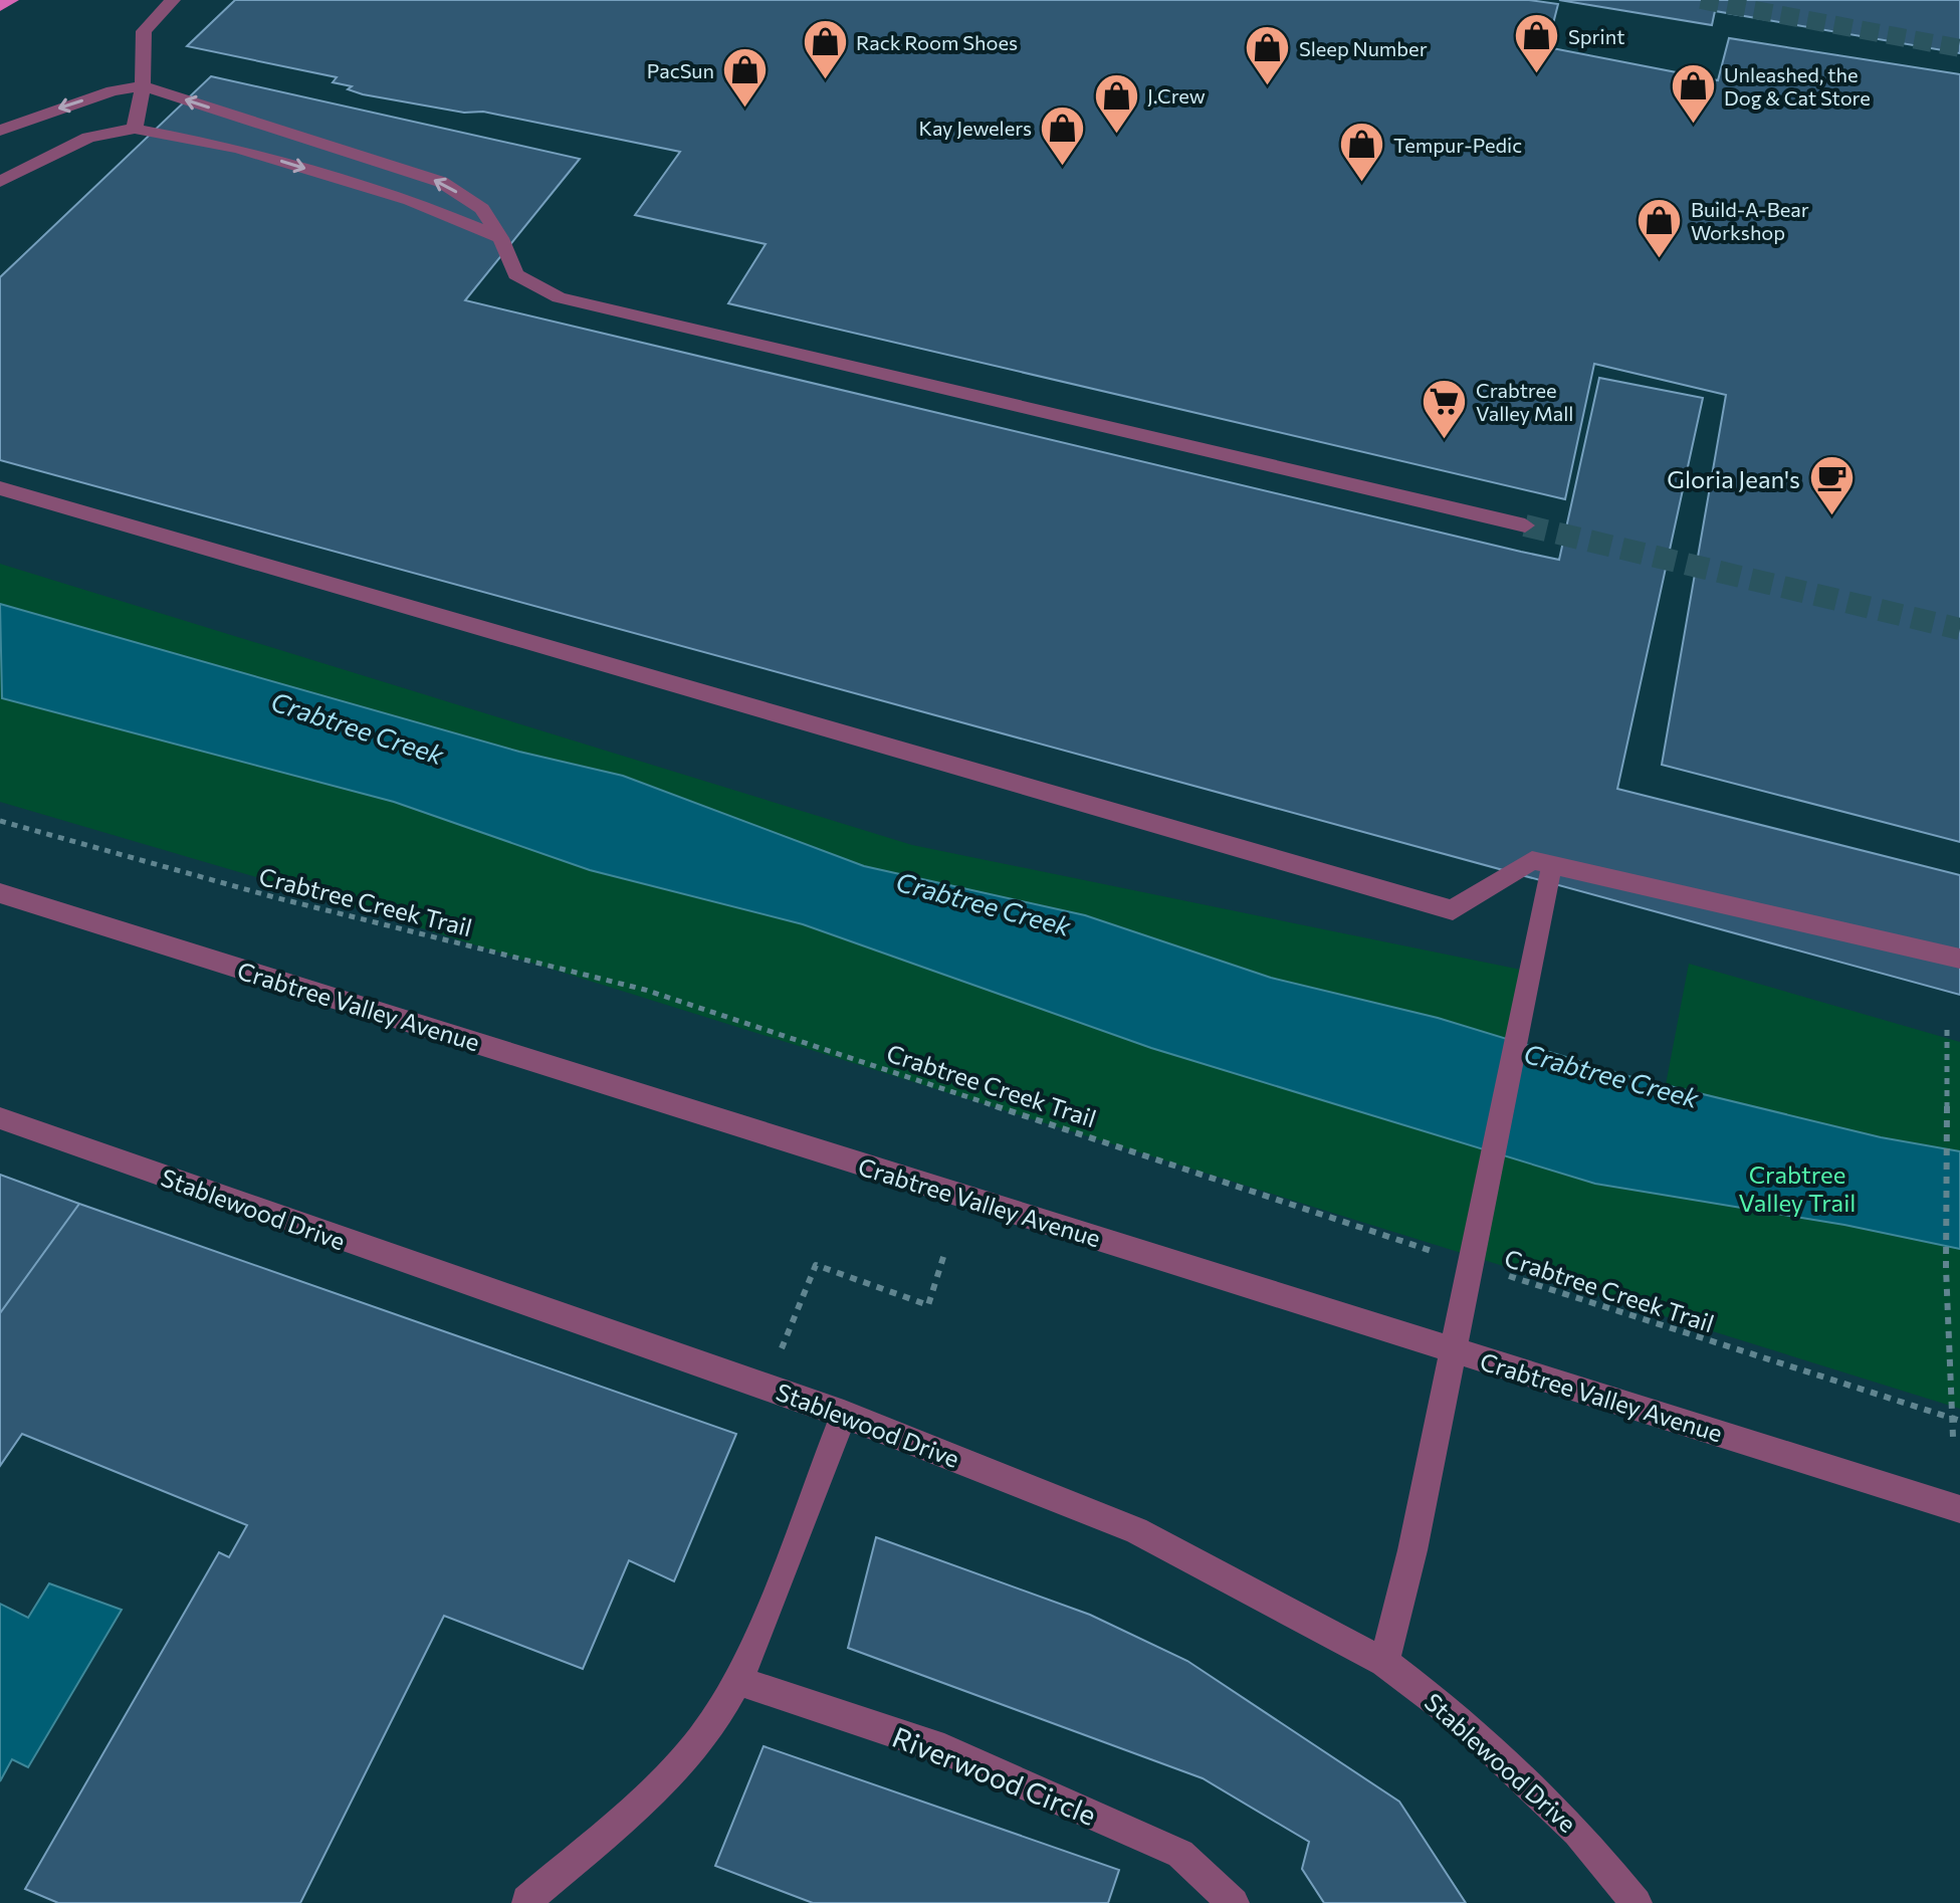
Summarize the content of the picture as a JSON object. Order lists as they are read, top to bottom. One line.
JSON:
{"streets":{"street":["Crabtree Valley Avenue","Stablewood Drive","Riverwood Circle"],"path":["Crabtree Creek Trail"]},"water":["Crabtree Creek"],"parks":["Crabtree Valley Trail"],"places":{"shop":["Sprint","Rack Room Shoes","Sleep Number","PacSun","Unleashed, the Dog & Cat Store","J.Crew","Kay Jewelers","Tempur-Pedic","Build-A-Bear Workshop"],"supermarket":["Crabtree Valley Mall"],"cafe":["Gloria Jean's"]}}
